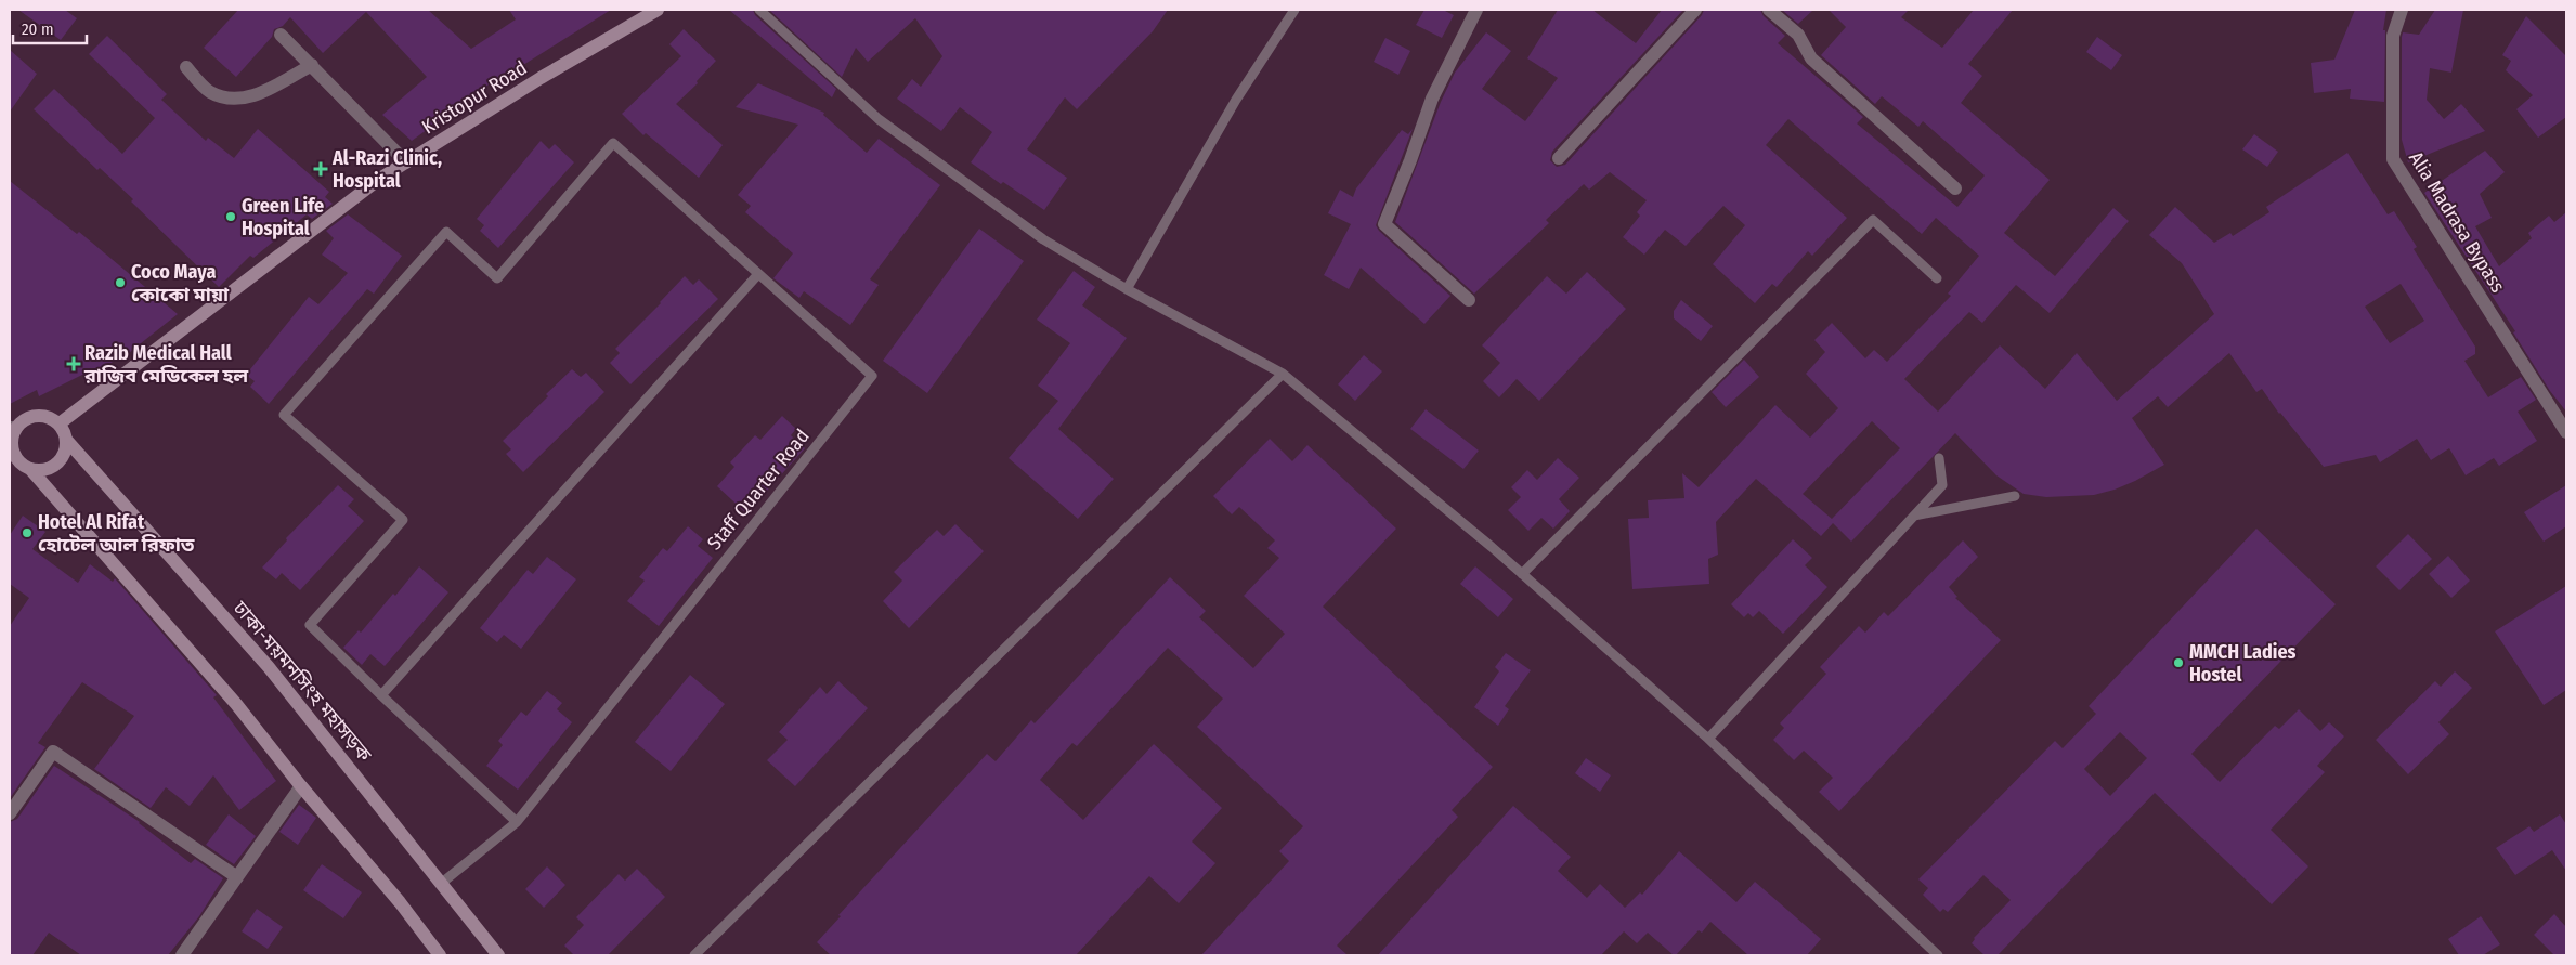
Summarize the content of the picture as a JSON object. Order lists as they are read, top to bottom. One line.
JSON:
{"streets":{"main road":["Kristopur Road","ঢাকা-ময়মনসিংহ মহাসড়ক"],"street":["Alia Madrasa Bypass"],"lane":["Staff Quarter Road"]},"crossings":[["Kristopur Road","ঢাকা-ময়মনসিংহ মহাসড়ক"],["Staff Quarter Road","ঢাকা-ময়মনসিংহ মহাসড়ক"]],"places":{"health":["Al-Razi Clinic, Hospital","Razib Medical Hall রাজিব মেডিকেল হল"],"other":["Green Life Hospital","Coco Maya কোকো মায়া","Hotel Al Rifat হোটেল আল রিফাত","MMCH Ladies Hostel"]},"scale_bar":"20 m"}
